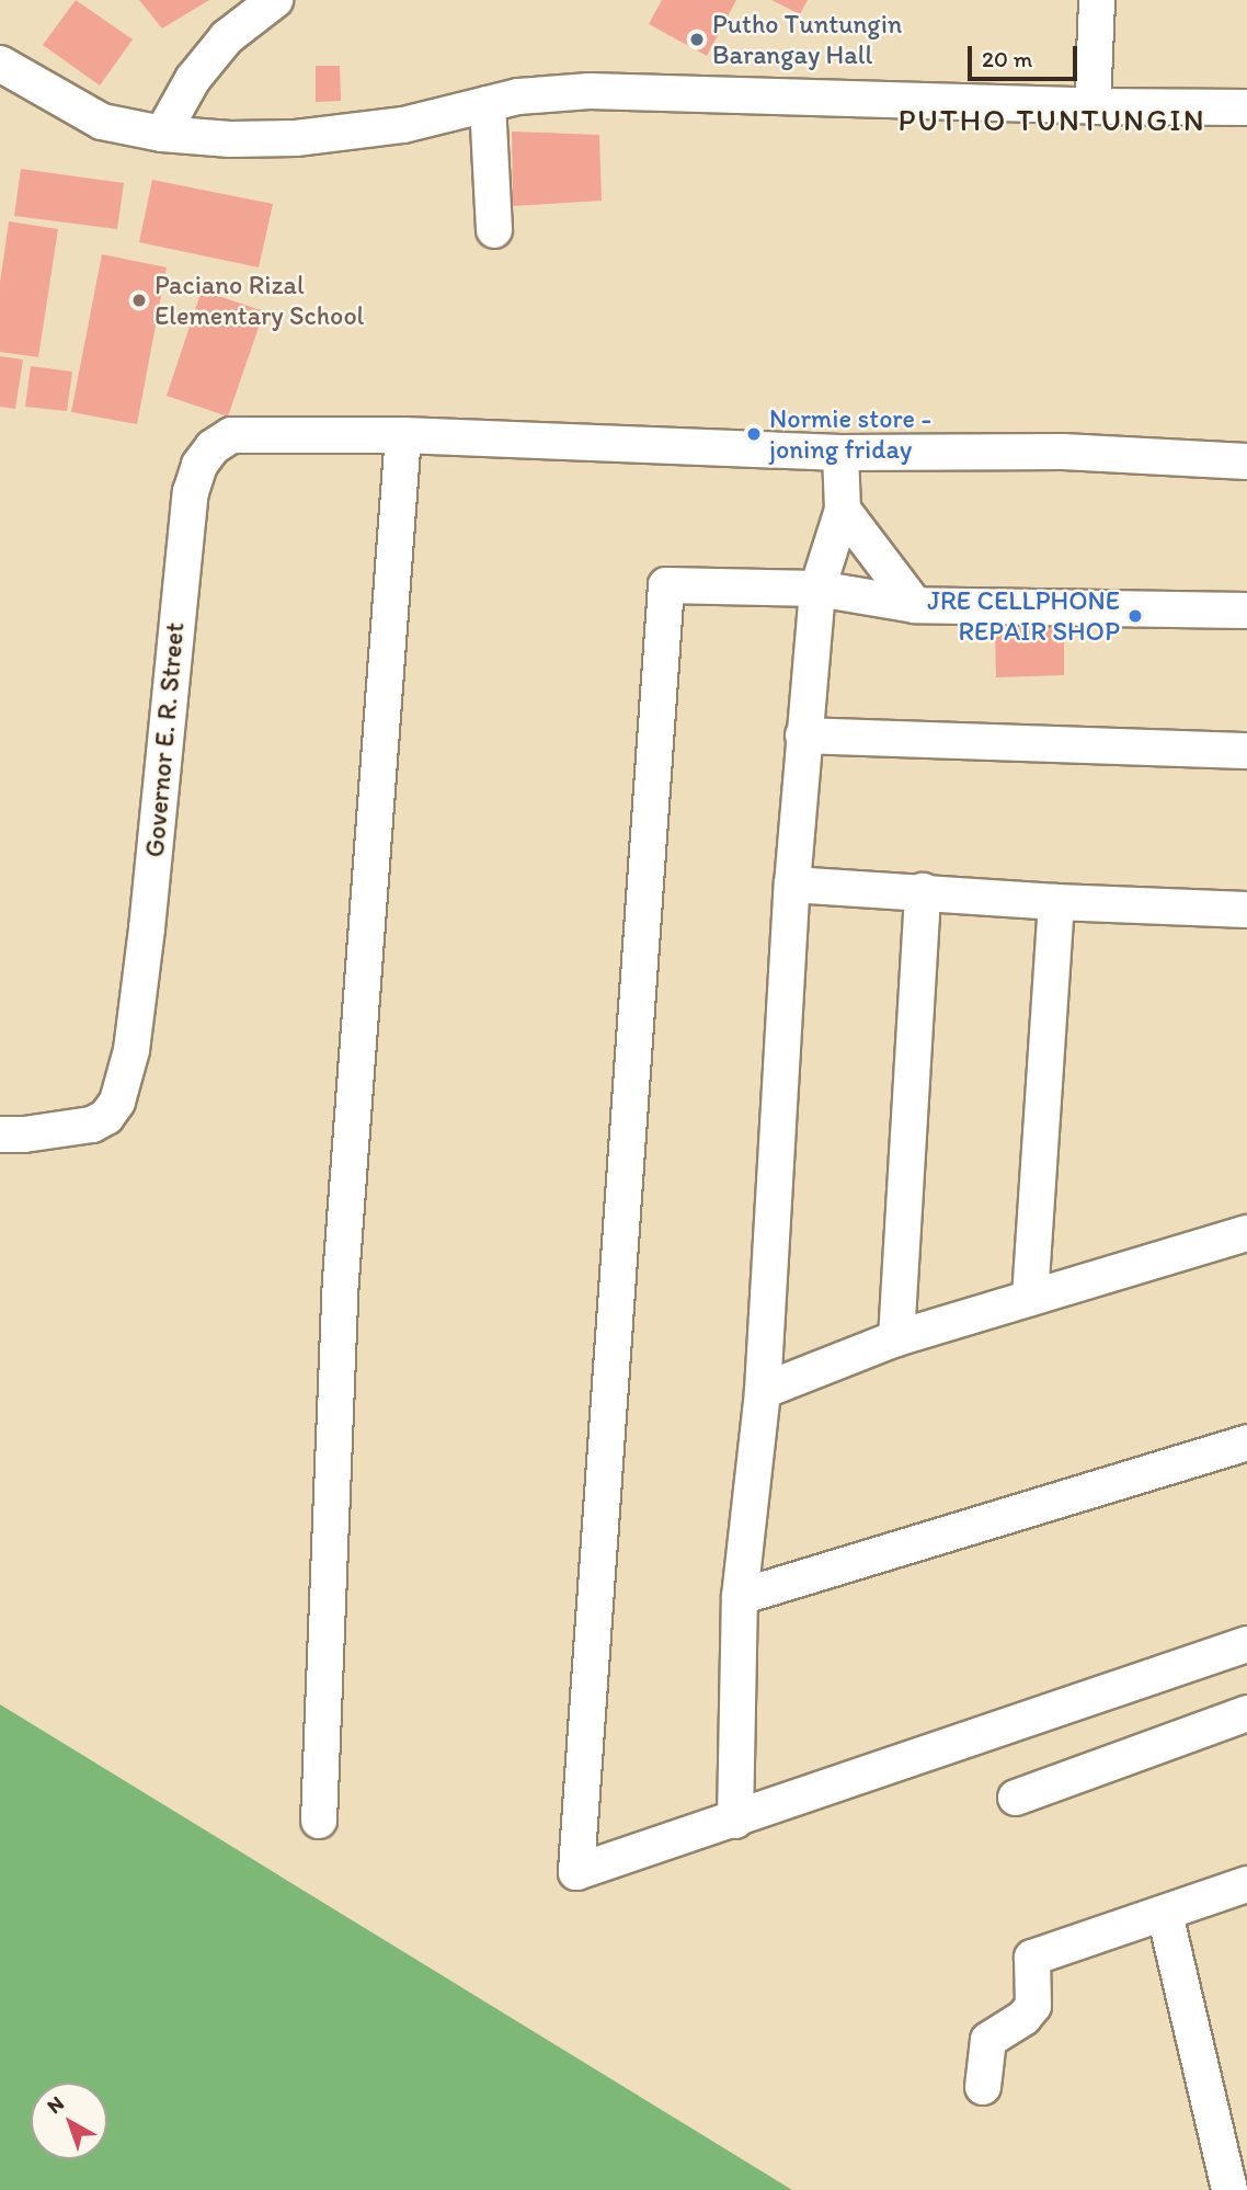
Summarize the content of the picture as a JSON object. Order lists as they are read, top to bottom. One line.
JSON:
{"streets":{"street":["Governor E. R. Street"]},"districts":["PUTHO TUNTUNGIN"],"places":["Putho Tuntungin Barangay Hall","Paciano Rizal Elementary School","Normie store - joning friday","JRE CELLPHONE REPAIR SHOP"],"scale_bar":"20 m","north":"top left"}
